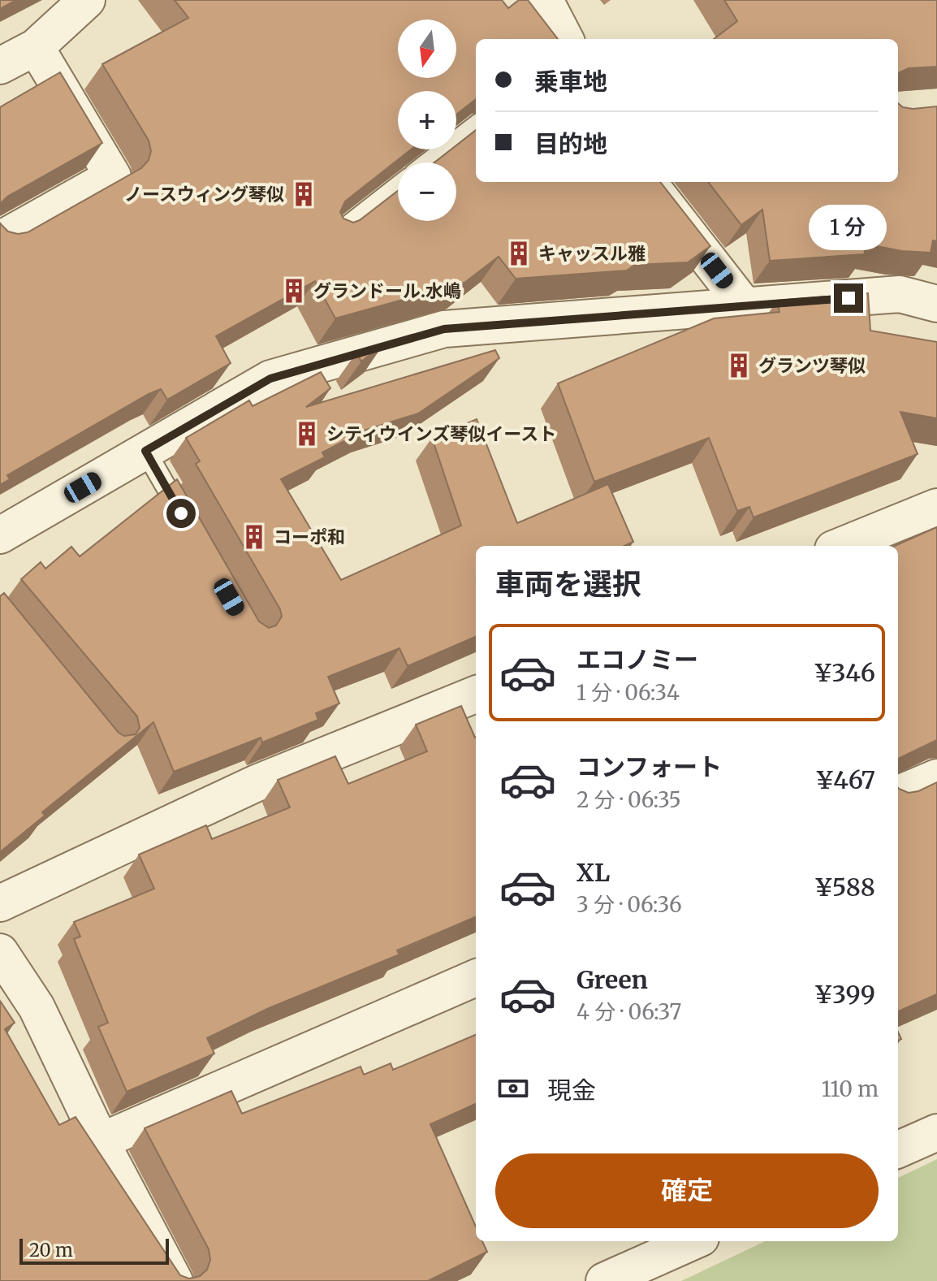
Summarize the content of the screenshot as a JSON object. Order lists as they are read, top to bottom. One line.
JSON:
{"places":{"building":["ノースウィング琴似","キャッスル雅","グランドール.水嶋","グランツ琴似","シティウインズ琴似イースト","コーポ和"]},"scale_bar":"20 m","north":"bottom","page":{"map_buttons":["+","−"],"banner":["乗車地","目的地"],"bubble":"1 分","heading":"車両を選択","list":[{"name":"エコノミー","note":"1 分 · 06:34","value":"¥346"},{"name":"コンフォート","note":"2 分 · 06:35","value":"¥467"},{"name":"XL","note":"3 分 · 06:36","value":"¥588"},{"name":"Green","note":"4 分 · 06:37","value":"¥399"}],"pay":["現金","110 m"],"buttons":"確定","scale":"20 m"}}
